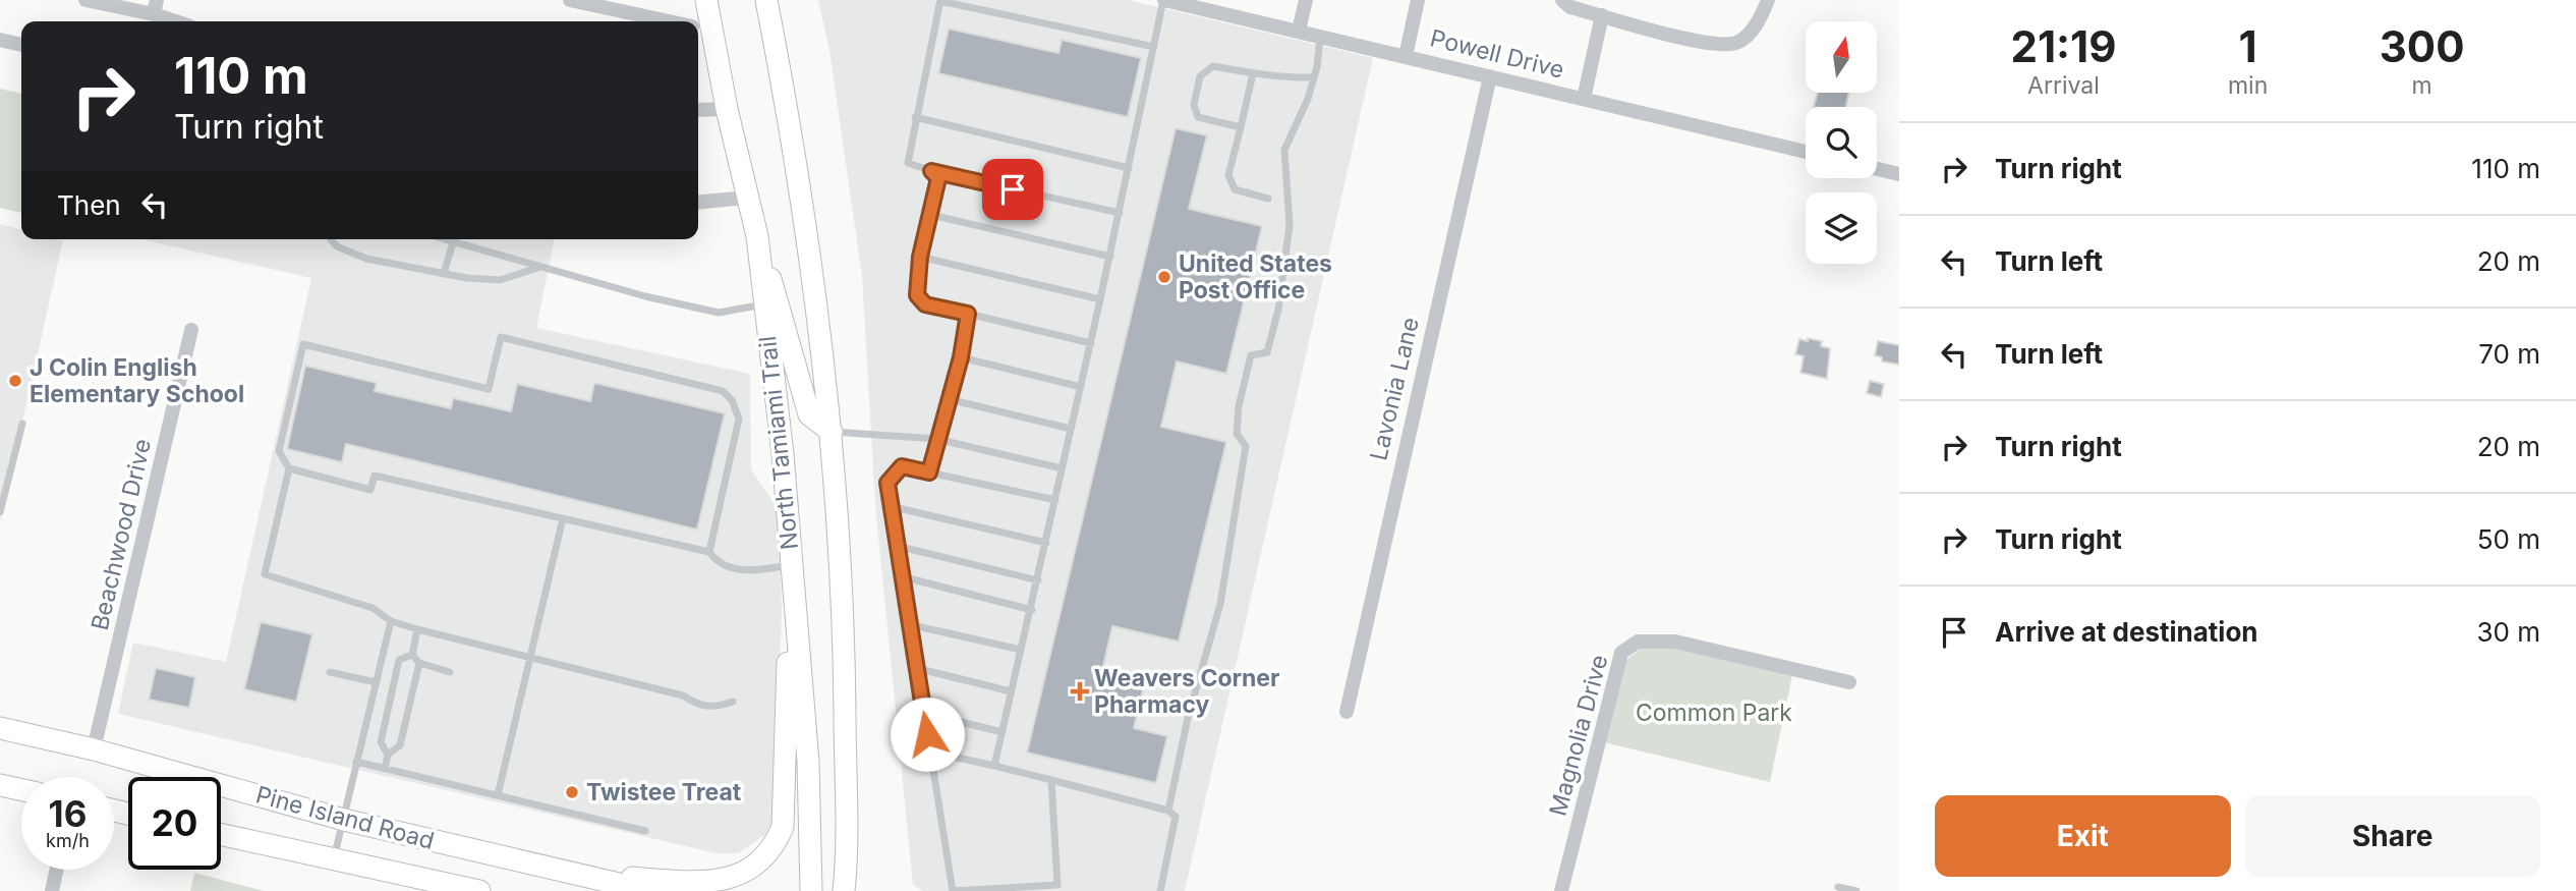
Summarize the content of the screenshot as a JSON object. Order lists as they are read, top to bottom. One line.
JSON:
{"streets":{"main road":["North Tamiami Trail","Pine Island Road"],"street":["Powell Drive","Lavonia Lane","Beachwood Drive","Magnolia Drive"]},"crossings":[["Powell Drive","Lavonia Lane"],["Beachwood Drive","Pine Island Road"]],"parks":["Common Park"],"places":{"other":["United States Post Office","J Colin English Elementary School","Twistee Treat"],"health":["Weavers Corner Pharmacy"]},"north":"top","page":{"eta":["21:19","Arrival","1","min","300","m"],"turn":["110 m","Turn right"],"list":[{"name":"Turn right","value":"110 m"},{"name":"Turn left","value":"20 m"},{"name":"Turn left","value":"70 m"},{"name":"Turn right","value":"20 m"},{"name":"Turn right","value":"50 m"},{"name":"Arrive at destination","value":"30 m"}],"then":"Then","speed":"16 km/h","limit":"20","buttons":["Exit","Share"]}}
